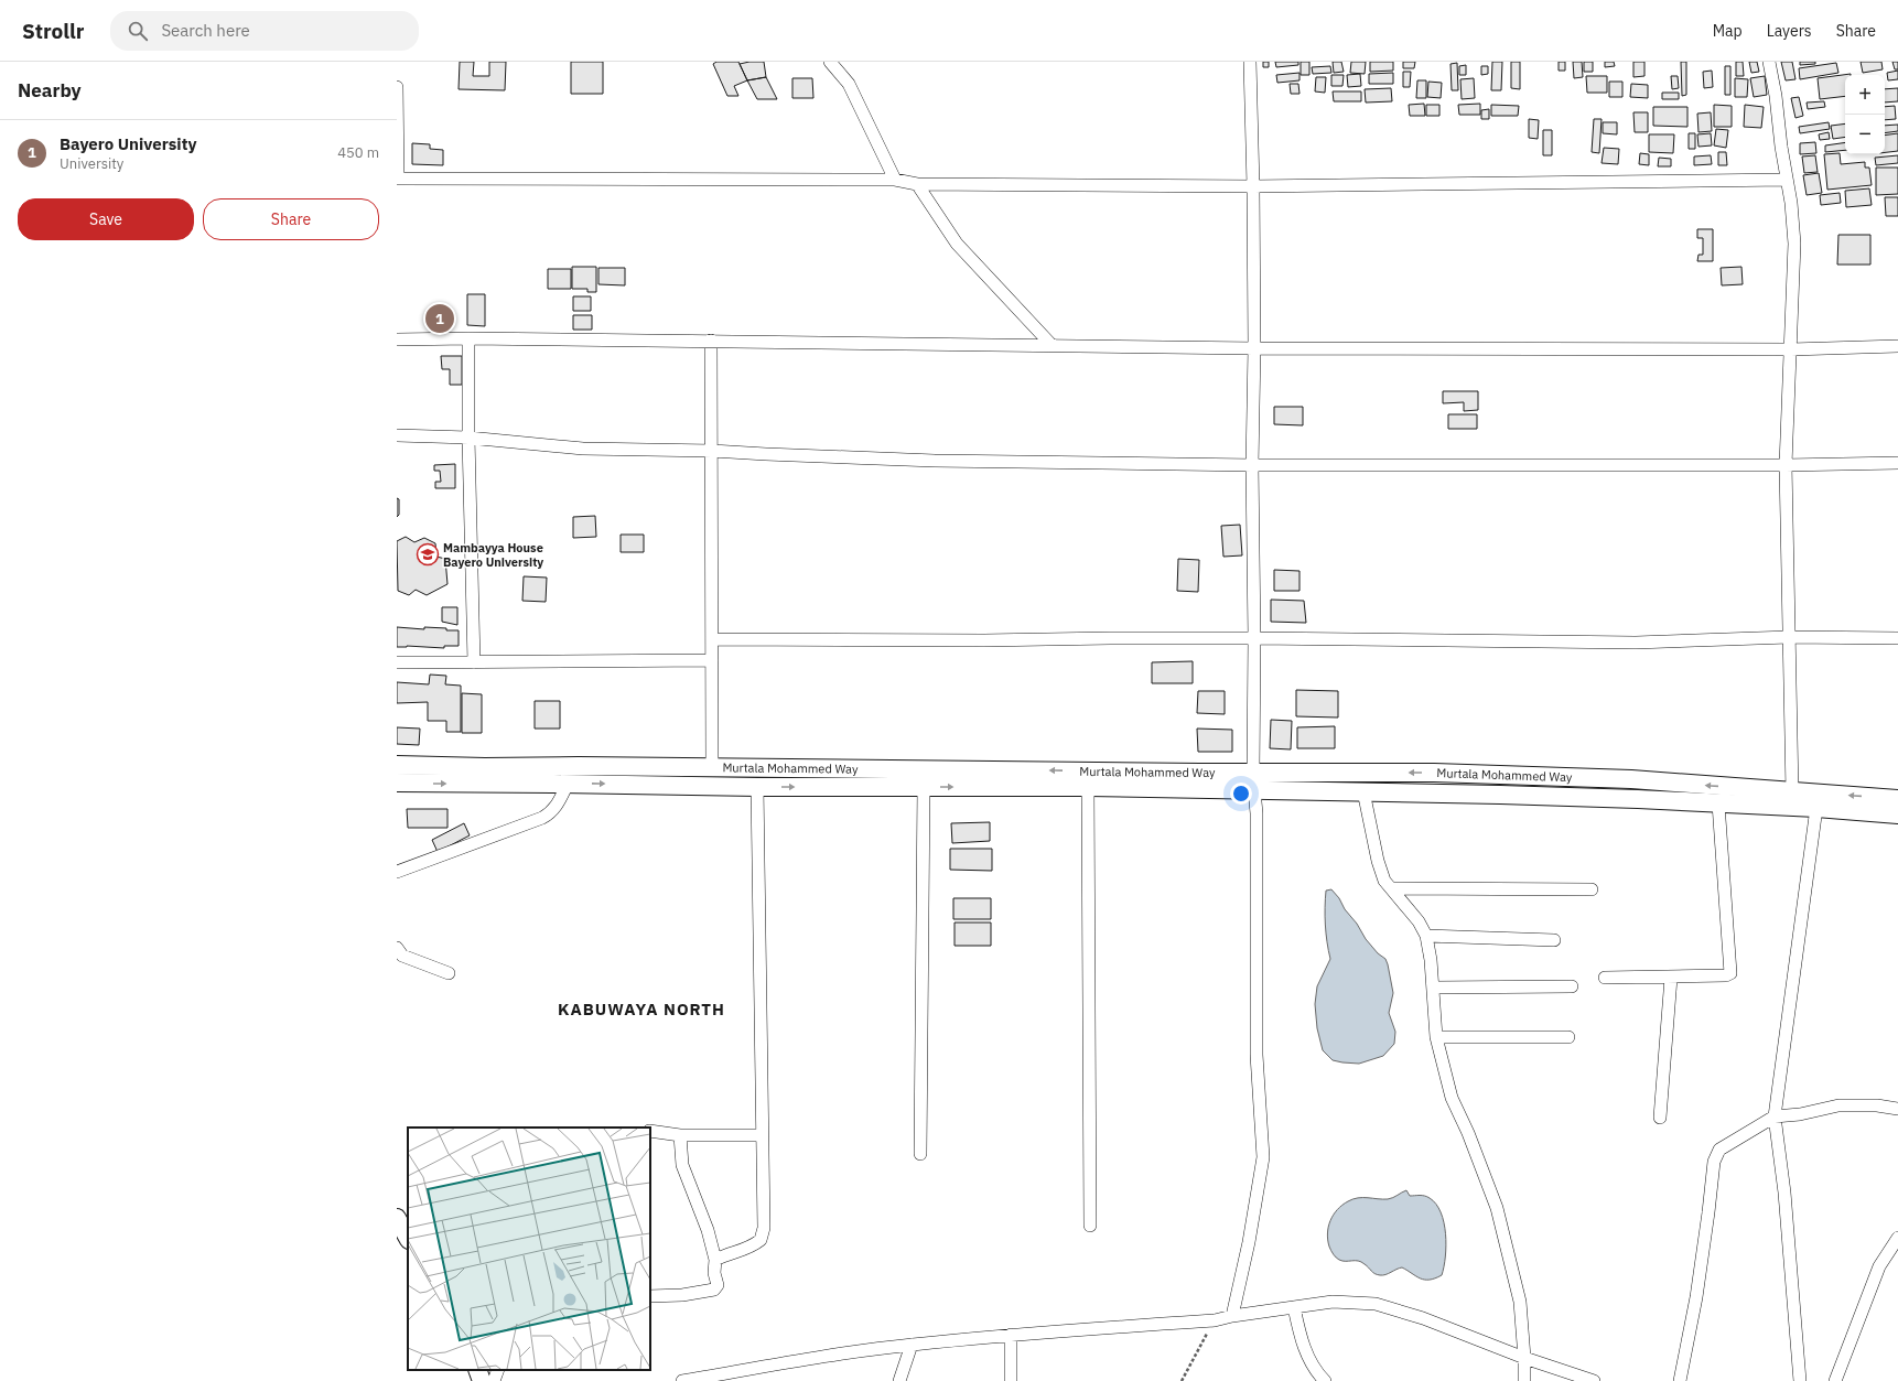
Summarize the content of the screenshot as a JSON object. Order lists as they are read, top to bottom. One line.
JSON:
{"streets":{"main road":["Murtala Mohammed Way"]},"districts":["KABUWAYA NORTH"],"places":{"school or university":["Mambayya House Bayero University"]},"page":{"header":"Strollr","search":"Search here","nav":["Map","Layers","Share"],"heading":"Nearby","map_buttons":["+","−"],"list":[{"mark":"1","name":"Bayero University","note":"University","value":"450 m"}],"buttons":["Save","Share"],"pins":"1"}}
